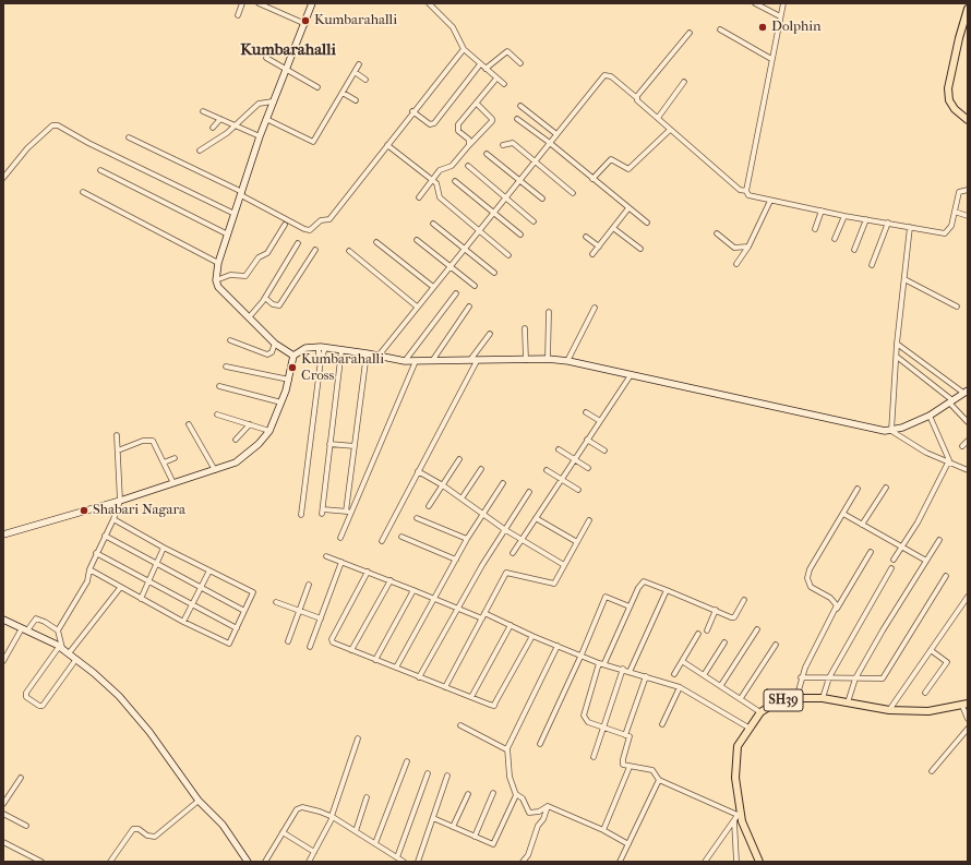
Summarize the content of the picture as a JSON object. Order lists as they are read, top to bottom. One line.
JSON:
{"streets":{"main road":["SH39"]},"districts":["Kumbarahalli"],"places":["Kumbarahalli","Dolphin","Kumbarahalli Cross","Shabari Nagara"]}
